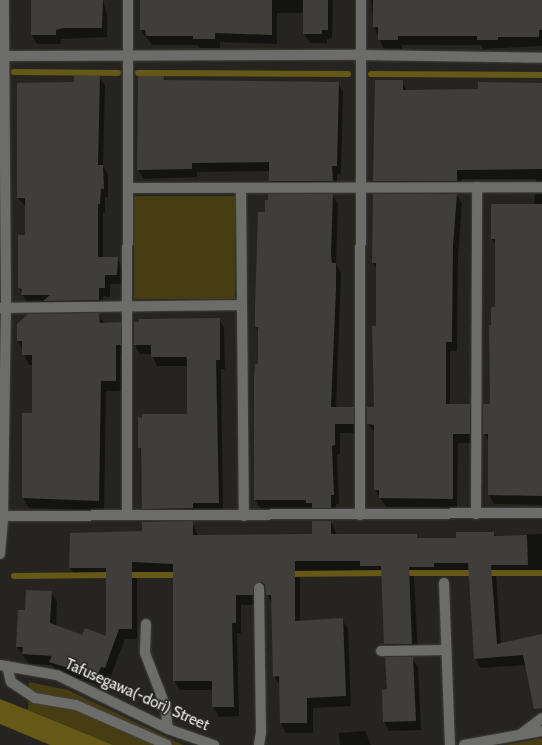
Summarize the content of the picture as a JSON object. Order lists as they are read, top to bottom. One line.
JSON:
{"streets":{"street":["Tafusegawa(-dori) Street"]}}
